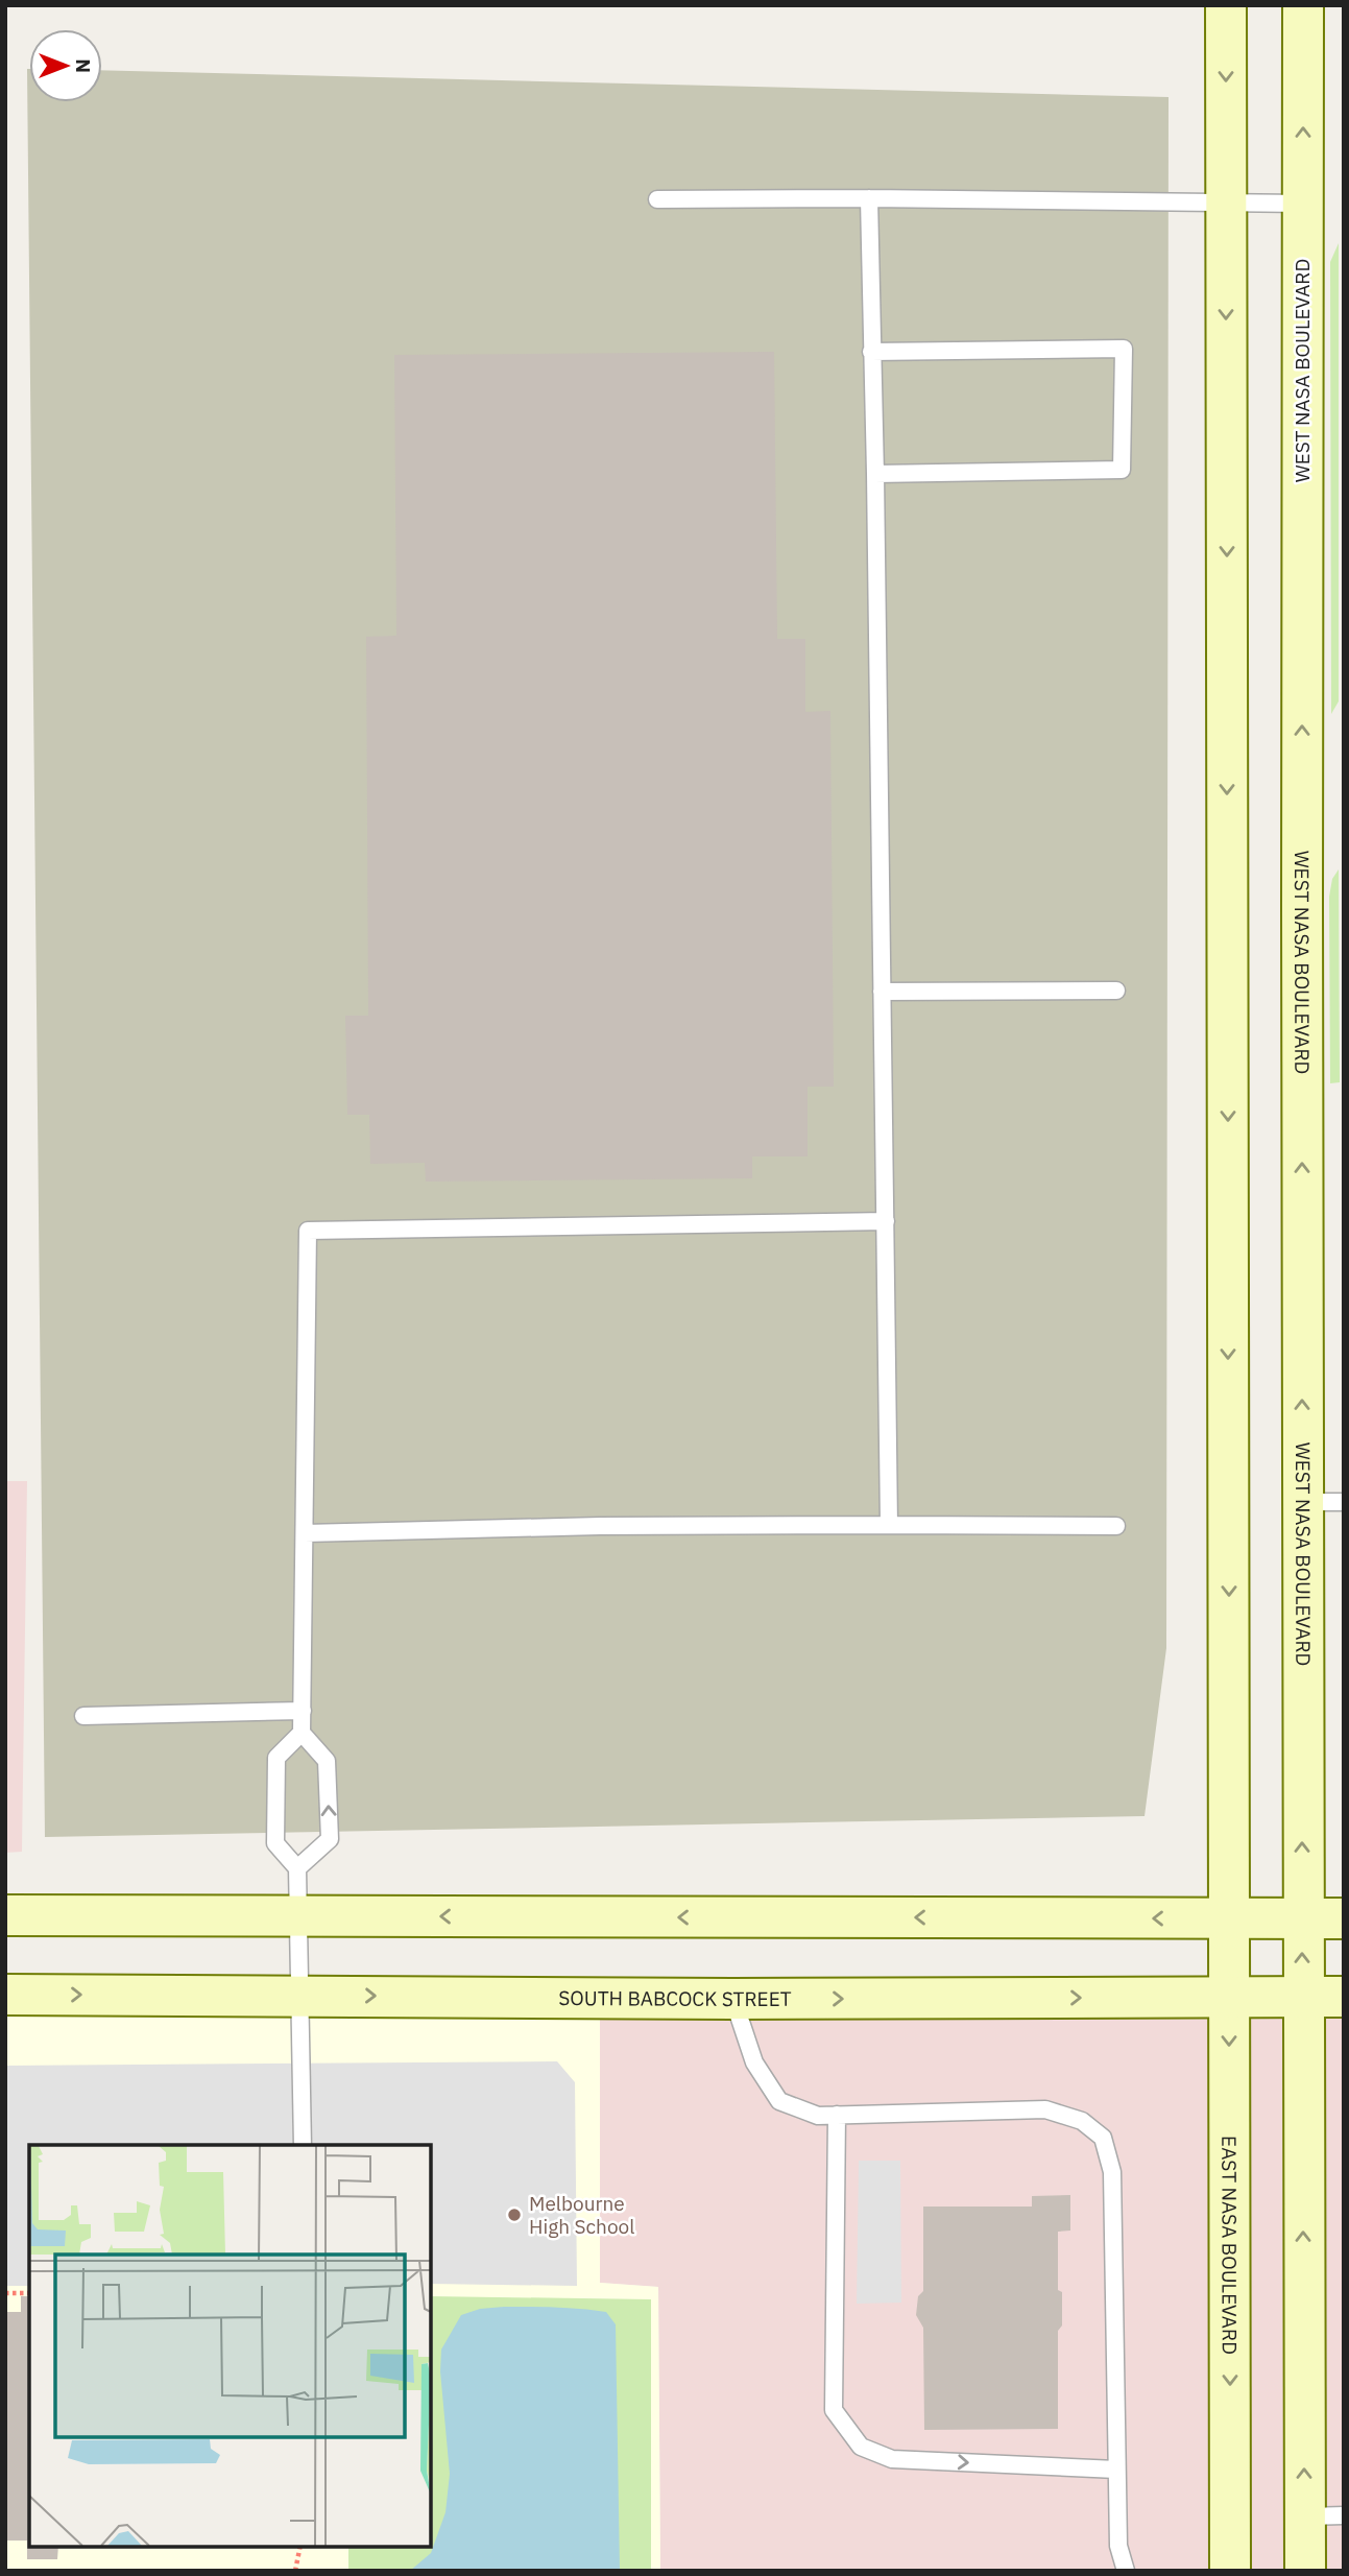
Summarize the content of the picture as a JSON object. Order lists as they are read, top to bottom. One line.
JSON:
{"streets":{"main road":["WEST NASA BOULEVARD","SOUTH BABCOCK STREET","EAST NASA BOULEVARD"]},"crossings":[["SOUTH BABCOCK STREET","EAST NASA BOULEVARD"]],"places":["Melbourne High School"],"north":"right"}
